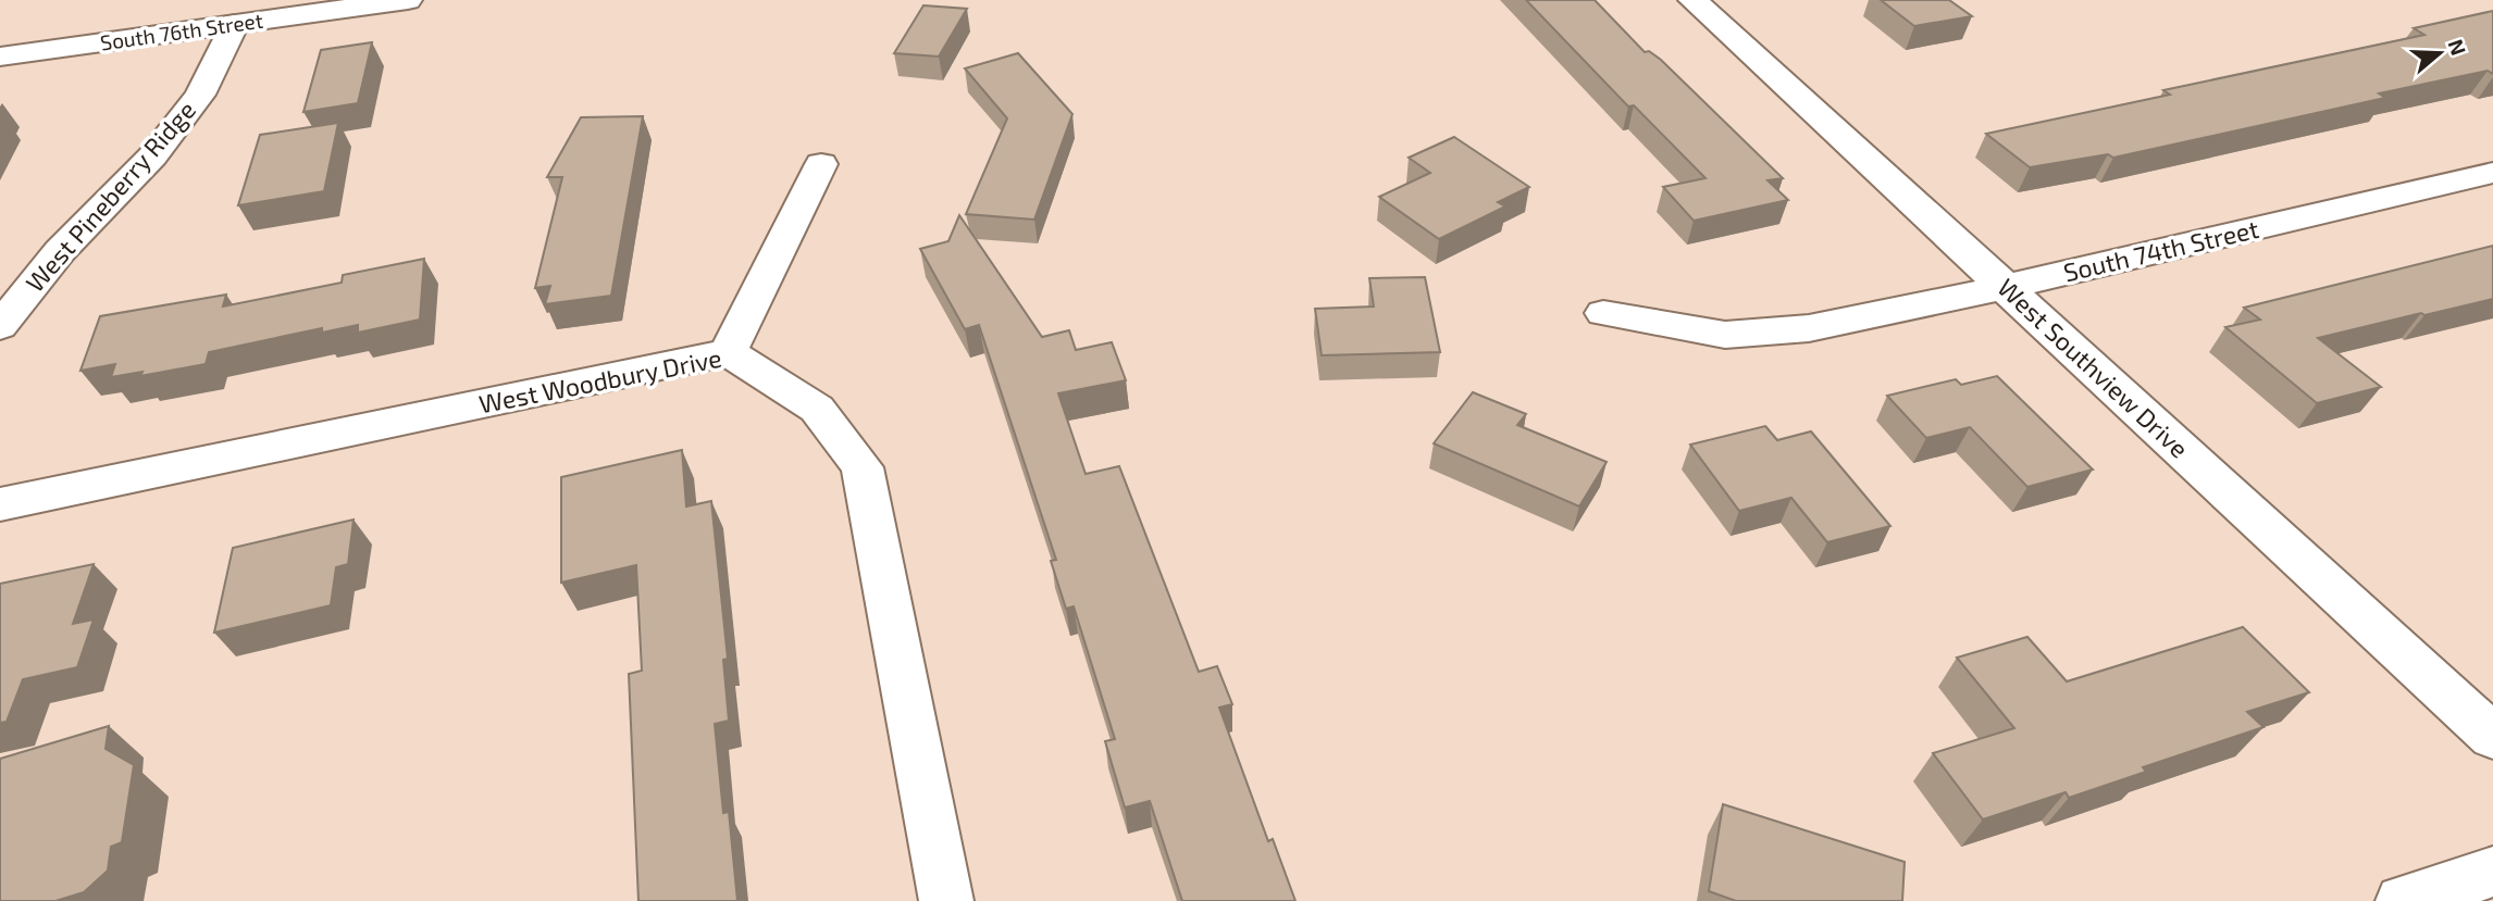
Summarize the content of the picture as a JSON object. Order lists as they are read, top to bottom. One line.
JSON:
{"streets":{"street":["South 76th Street","West Pineberry Ridge","South 74th Street","West Southview Drive","West Woodbury Drive"]},"crossings":[["South 76th Street","West Pineberry Ridge"],["South 74th Street","West Southview Drive"]],"north":"right"}
